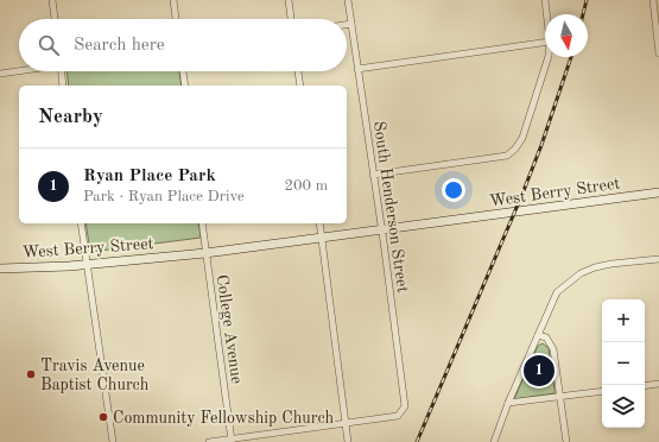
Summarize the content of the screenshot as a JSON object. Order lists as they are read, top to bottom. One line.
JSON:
{"streets":{"main road":["West Berry Street"],"street":["South Henderson Street","College Avenue"]},"crossings":[["West Berry Street","South Henderson Street"],["West Berry Street","College Avenue"]],"places":["Travis Avenue Baptist Church","Community Fellowship Church"],"north":"bottom","page":{"search":"Search here","heading":"Nearby","list":[{"mark":"1","name":"Ryan Place Park","note":"Park · Ryan Place Drive","value":"200 m"}],"map_buttons":["+","−"],"pins":"1"}}
